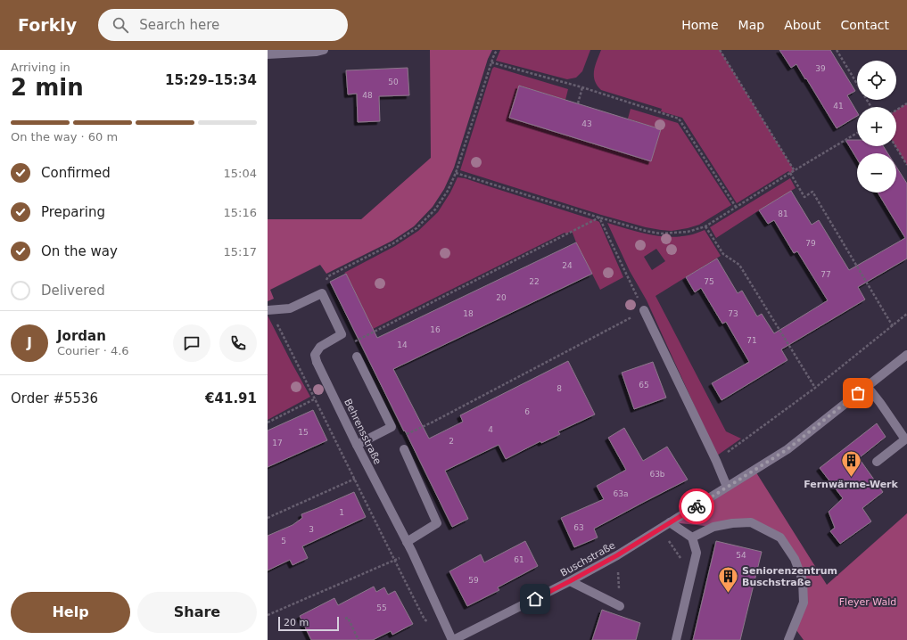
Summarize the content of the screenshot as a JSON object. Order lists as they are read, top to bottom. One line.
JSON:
{"streets":{"street":["Behrensstraße","Buschstraße"]},"crossings":[["Behrensstraße","Buschstraße"]],"parks":["Fleyer Wald"],"places":{"building":["Fernwärme-Werk","Seniorenzentrum Buschstraße"]},"house_numbers":["39","50","48","41","43","81","79","24","77","22","75","20","18","73","16","71","14","65","8","6","4","15","2","17","63b","63a","1","63","3","5","54","61","59","55"],"scale_bar":"20 m","page":{"header":"Forkly","search":"Search here","nav":["Home","Map","About","Contact"],"heading":["2 min","Arriving in","15:29–15:34"],"panel":["Jordan","Courier · 4.6","Order #5536","€41.91"],"map_buttons":["+","−"],"bar":"On the way · 60 m","list":[["Confirmed","15:04"],["Preparing","15:16"],["On the way","15:17"],"Delivered"],"round":"J","buttons":["Help","Share"],"scale":"20 m"}}
